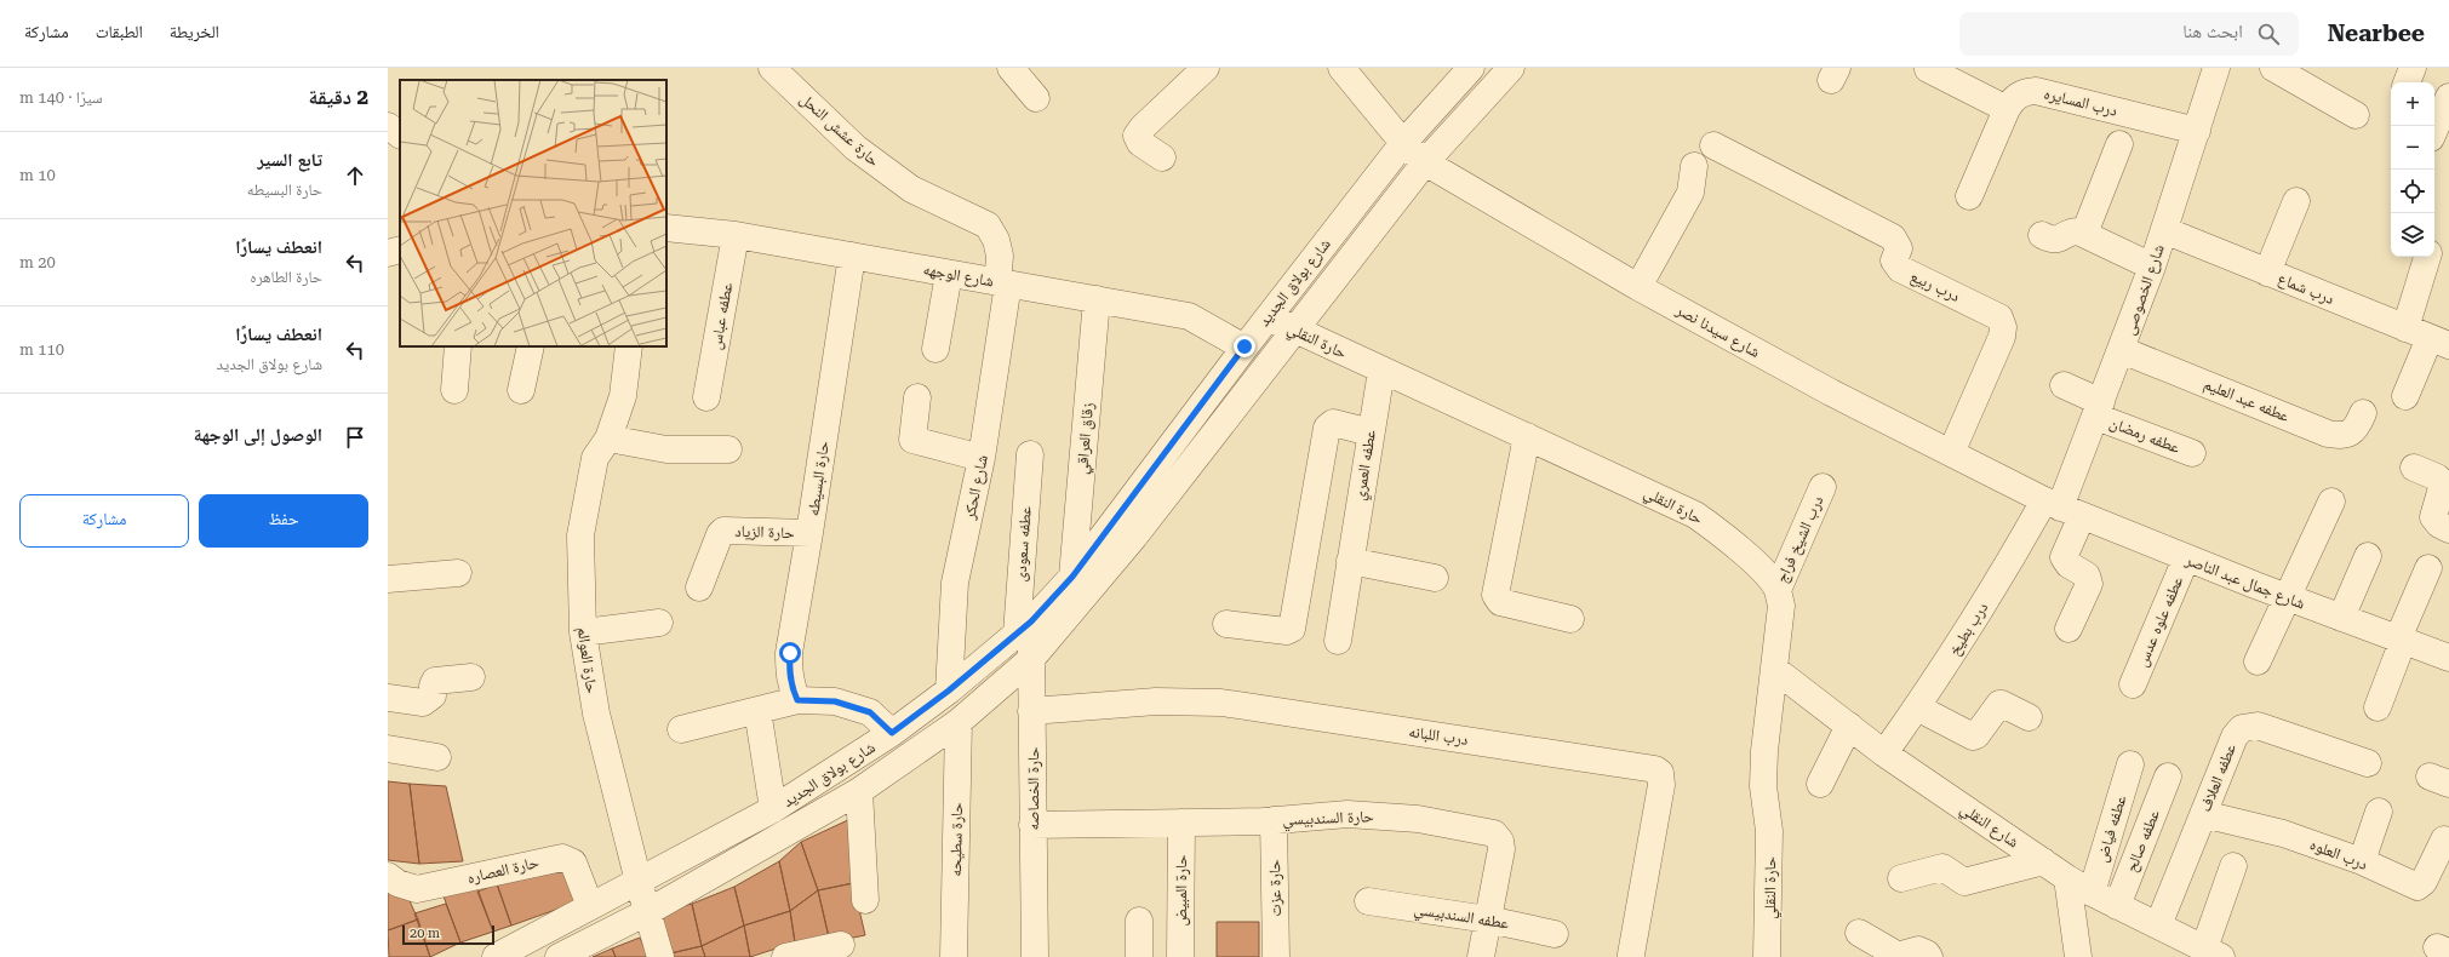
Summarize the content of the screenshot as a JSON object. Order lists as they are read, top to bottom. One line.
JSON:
{"streets":{"street":["درب المسايره","حارة عشش النحل","شارع الوجهه","شارع بولاق الجديد","درب ربيع","درب شماع","شارع الخصوصى","عطفه عباس","شارع سيدنا نصر","حارة النقلي","عطفه عبد العليم","عطفه رمضان","زقاق العراقي","عطفه العمري","حارة البسيطه","شارع الحكر","حارة الزياد","درب الشيخ فراج","عطفه سعودى","شارع جمال عبد الناصر","عطفه علوه عدس","درب بطيخ","حارة العوالم","درب اللبانه","عطفه العلاف","حارة الخصاصه","حارة السندبيسي","شارع النقلي","عطفه فياض","حارة سطيحه","عطفه صالح","درب العلوه","حارة العصاره","حارة عزت","حارة المبيض","عطفه السندبيسي"]},"crossings":[["درب المسايره","شارع الخصوصى"],["حارة عشش النحل","شارع الوجهه"],["حارة عشش النحل","شارع الحكر"],["شارع الوجهه","شارع بولاق الجديد"],["شارع الوجهه","عطفه عباس"],["شارع الوجهه","زقاق العراقي"],["شارع الوجهه","حارة البسيطه"],["شارع الوجهه","شارع الحكر"],["شارع بولاق الجديد","شارع سيدنا نصر"],["شارع بولاق الجديد","حارة النقلي"],["شارع بولاق الجديد","زقاق العراقي"],["شارع بولاق الجديد","شارع الحكر"],["شارع بولاق الجديد","عطفه سعودى"],["شارع بولاق الجديد","حارة العوالم"],["شارع بولاق الجديد","حارة الخصاصه"],["شارع بولاق الجديد","حارة سطيحه"],["شارع بولاق الجديد","حارة العصاره"],["درب ربيع","شارع سيدنا نصر"],["درب شماع","شارع الخصوصى"],["شارع الخصوصى","شارع سيدنا نصر"],["شارع الخصوصى","عطفه عبد العليم"],["شارع الخصوصى","عطفه رمضان"],["شارع الخصوصى","شارع جمال عبد الناصر"],["شارع الخصوصى","درب بطيخ"],["شارع سيدنا نصر","شارع جمال عبد الناصر"],["شارع سيدنا نصر","درب بطيخ"],["حارة النقلي","عطفه العمري"],["حارة النقلي","درب الشيخ فراج"],["حارة النقلي","شارع النقلي"],["حارة البسيطه","حارة الزياد"],["عطفه سعودى","حارة الخصاصه"],["شارع جمال عبد الناصر","عطفه علوه عدس"],["شارع جمال عبد الناصر","درب بطيخ"],["درب بطيخ","شارع النقلي"],["درب اللبانه","حارة الخصاصه"],["عطفه العلاف","شارع النقلي"],["عطفه العلاف","درب العلوه"],["حارة الخصاصه","حارة السندبيسي"],["حارة السندبيسي","حارة عزت"],["حارة السندبيسي","حارة المبيض"],["حارة السندبيسي","عطفه السندبيسي"],["شارع النقلي","عطفه فياض"],["شارع النقلي","عطفه صالح"]],"scale_bar":"20 m","page":{"header":"Nearbee","search":"ابحث هنا","nav":["الخريطة","الطبقات","مشاركة"],"heading":["2 دقيقة","سيرًا · 140 m"],"map_buttons":["+","−"],"list":[["تابع السير","حارة البسيطه","10 m"],["انعطف يسارًا","حارة الطاهره","20 m"],["انعطف يسارًا","شارع بولاق الجديد","110 m"],"الوصول إلى الوجهة"],"buttons":["حفظ","مشاركة"],"scale":"20 m"}}
